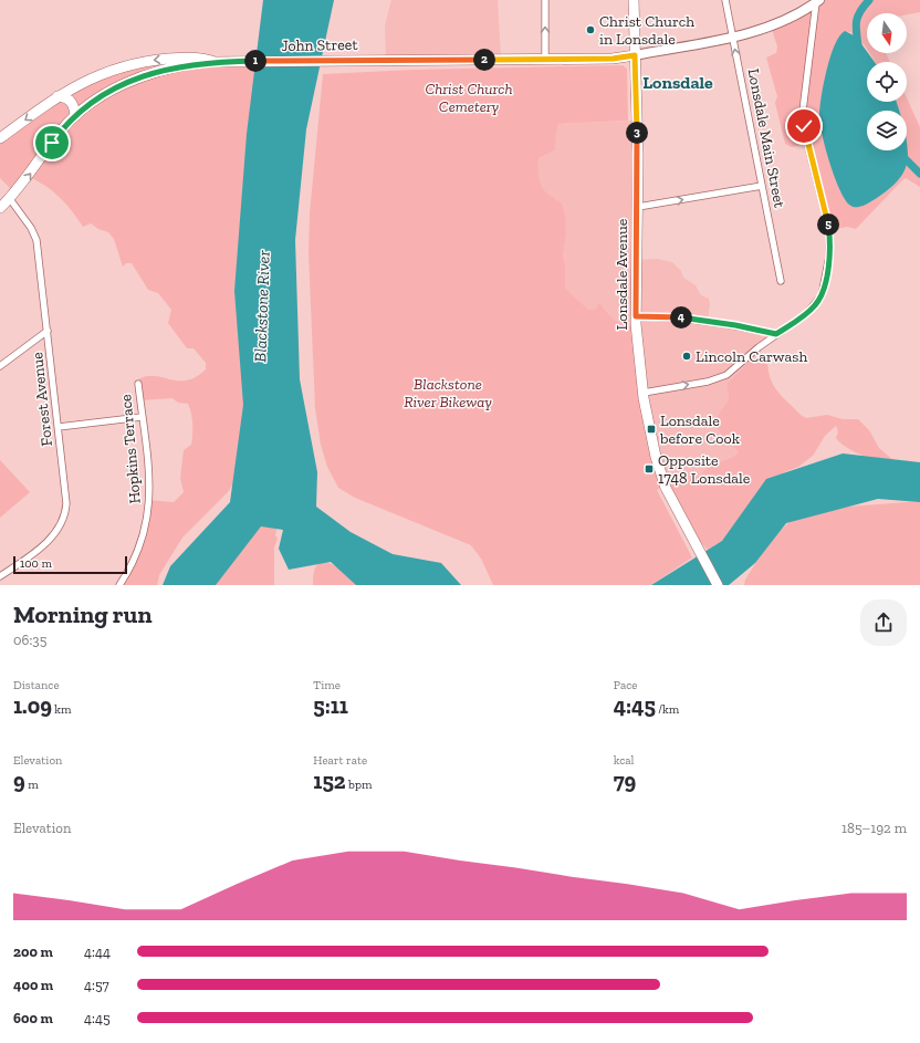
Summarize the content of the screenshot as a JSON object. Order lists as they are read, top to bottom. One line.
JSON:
{"streets":{"main road":["John Street","Lonsdale Avenue"],"street":["Lonsdale Main Street","Forest Avenue","Hopkins Terrace"]},"crossings":[["John Street","Lonsdale Avenue"]],"one_way":["Lonsdale Main Street"],"districts":["Lonsdale"],"water":["Blackstone River"],"parks":["Christ Church Cemetery","Blackstone River Bikeway"],"places":{"other":["Christ Church in Lonsdale","Lincoln Carwash"],"transit":["Lonsdale before Cook","Opposite 1748 Lonsdale"]},"scale_bar":"100 m","north":"bottom","page":{"pins":["2","1","3","5","4"],"scale":"100 m","heading":["Morning run","06:35"],"stats":[["Distance","1.09 km"],["Time","5:11"],["Pace","4:45 /km"],["Elevation","9 m"],["Heart rate","152 bpm"],["kcal","79"]],"chart":["Elevation","185–192 m"],"list":[{"name":"200 m","note":"4:44"},{"name":"400 m","note":"4:57"},{"name":"600 m","note":"4:45"}]}}
